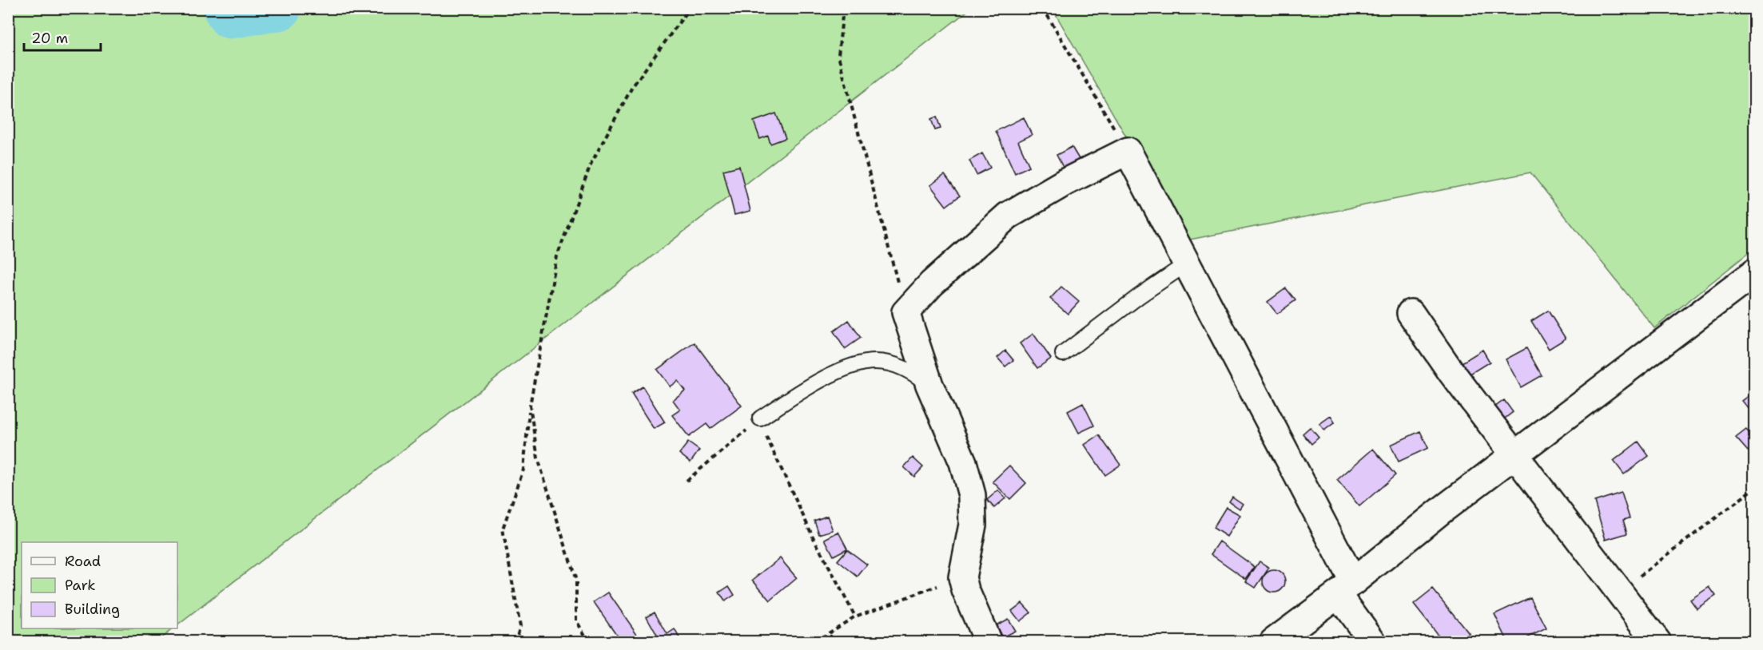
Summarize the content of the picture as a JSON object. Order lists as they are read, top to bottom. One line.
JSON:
{"legend":["Road","Park","Building"],"scale_bar":"20 m"}
